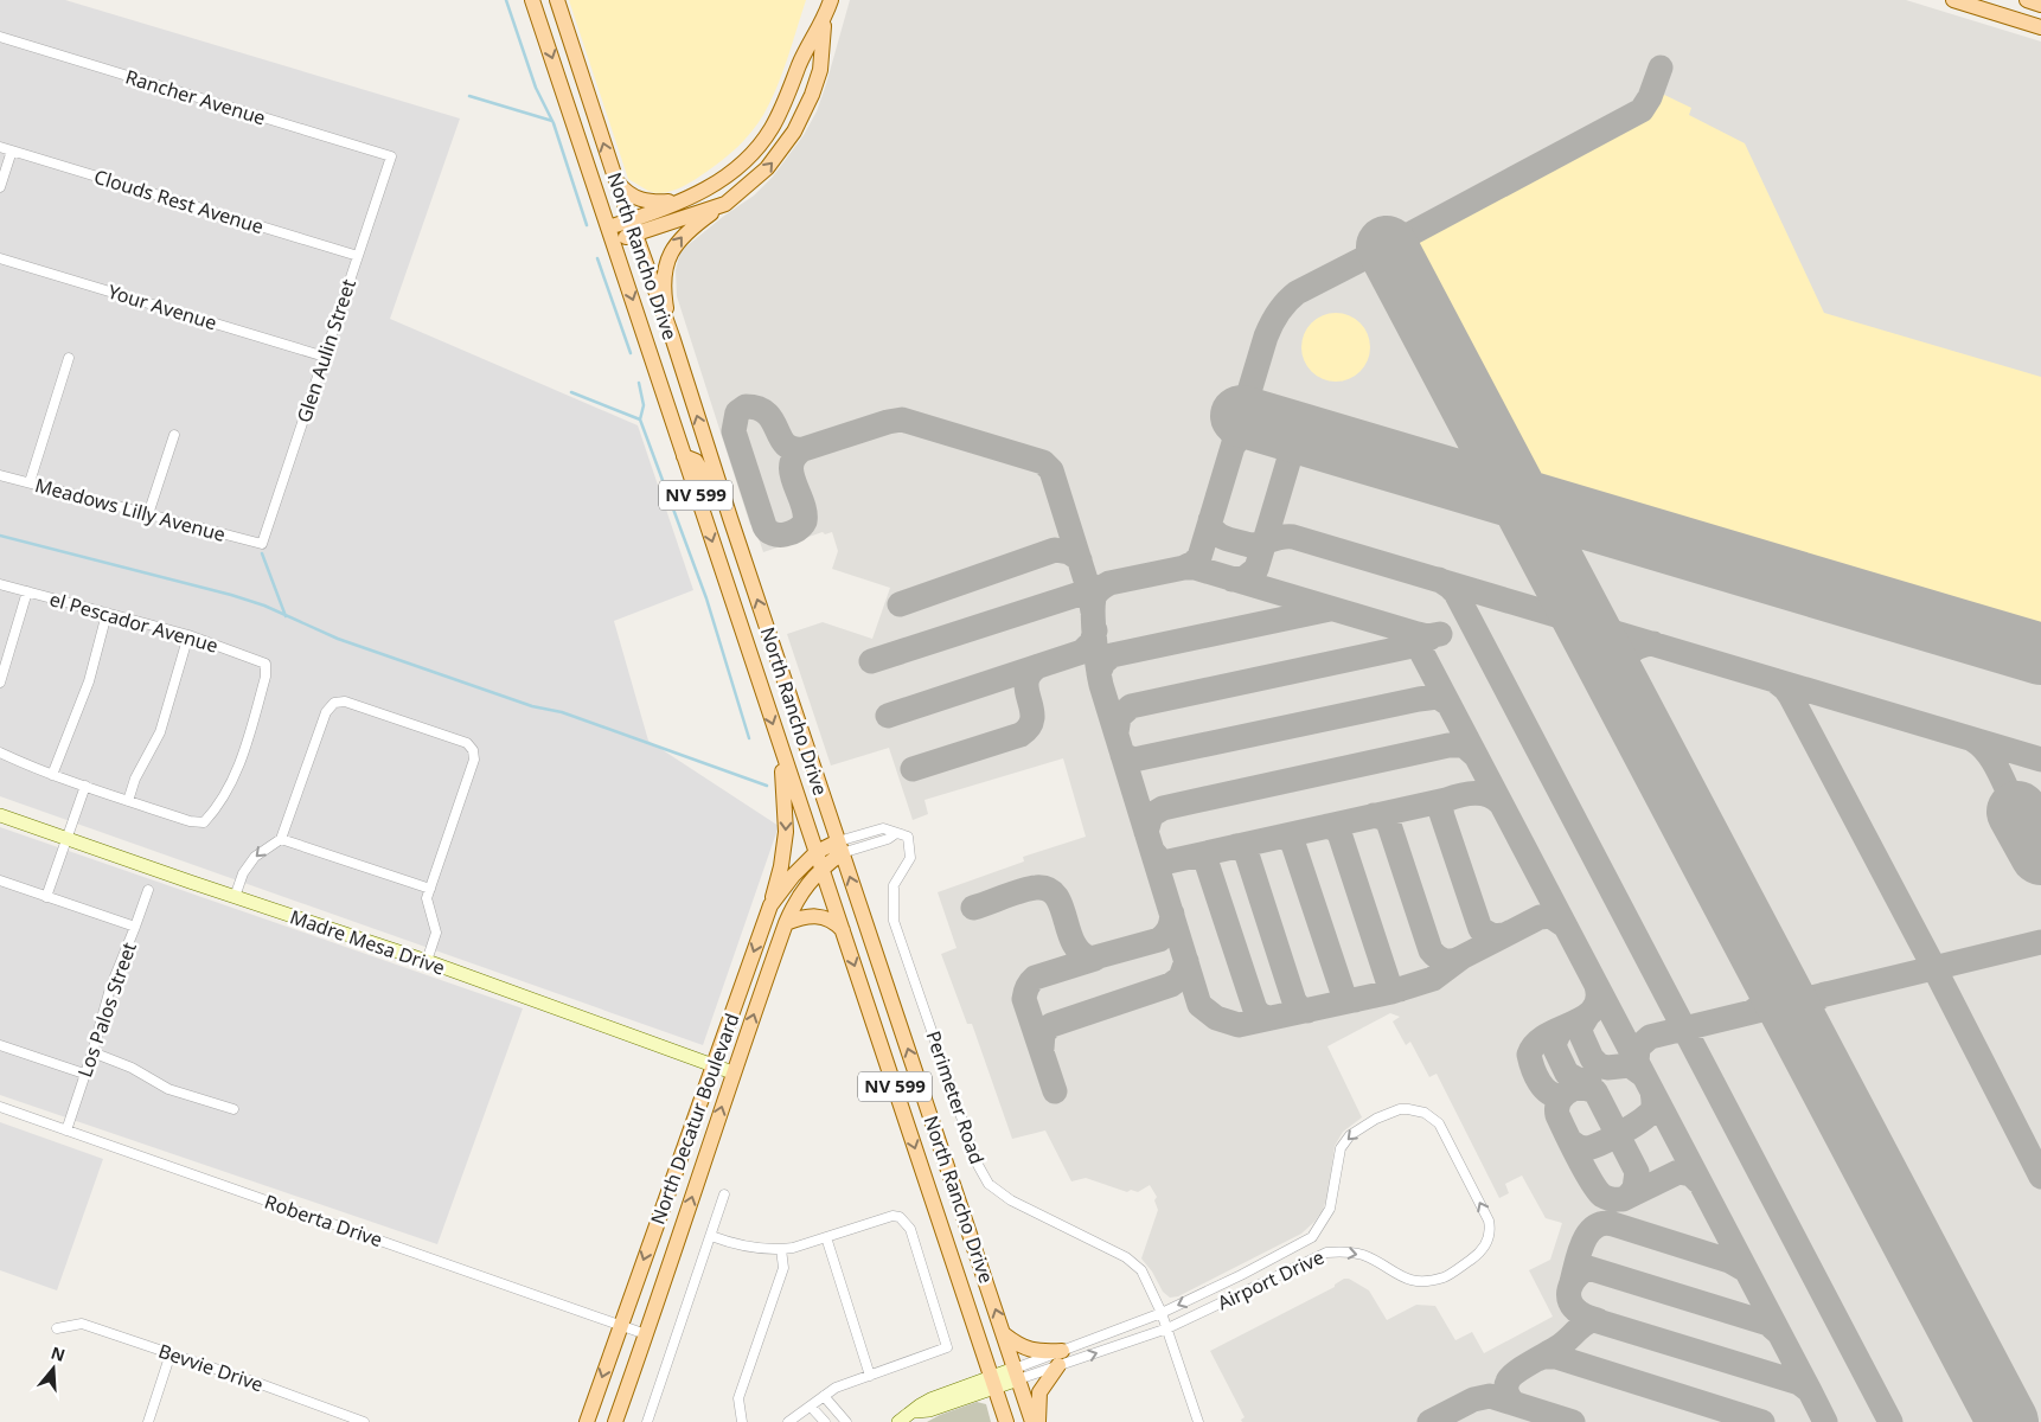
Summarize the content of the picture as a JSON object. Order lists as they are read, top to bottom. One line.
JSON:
{"streets":{"main road":["North Rancho Drive","NV 599","North Decatur Boulevard"],"street":["Rancher Avenue","Clouds Rest Avenue","Your Avenue","Glen Aulin Street","Meadows Lilly Avenue","el Pescador Avenue","Madre Mesa Drive","Los Palos Street","Perimeter Road","Roberta Drive","Airport Drive","Bevvie Drive"]},"crossings":[["Rancher Avenue","Glen Aulin Street"],["Clouds Rest Avenue","Glen Aulin Street"],["North Rancho Drive","Perimeter Road"],["North Rancho Drive","North Decatur Boulevard"],["North Rancho Drive","Airport Drive"],["Your Avenue","Glen Aulin Street"],["Glen Aulin Street","Meadows Lilly Avenue"],["Madre Mesa Drive","North Decatur Boulevard"],["Los Palos Street","Roberta Drive"],["Perimeter Road","North Decatur Boulevard"],["Perimeter Road","Airport Drive"],["North Decatur Boulevard","Roberta Drive"]],"north":"top"}
